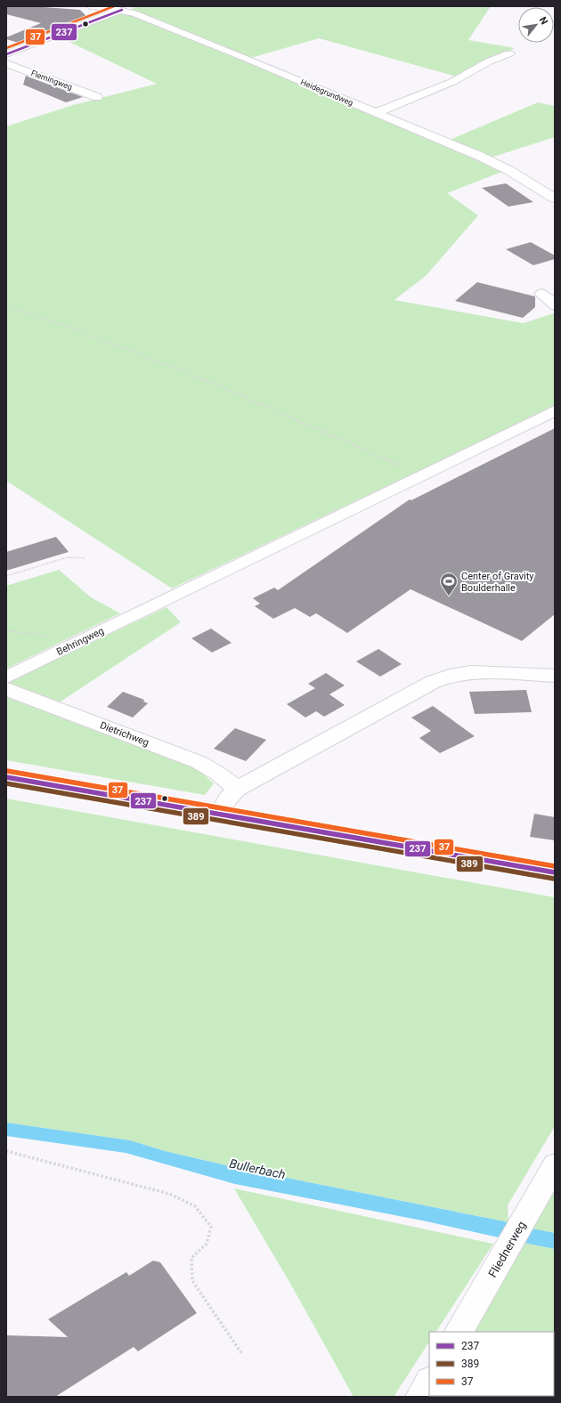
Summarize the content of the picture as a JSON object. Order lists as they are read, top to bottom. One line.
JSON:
{"streets":{"street":["Flemingweg","Heidegrundweg","Behringweg","Dietrichweg","Fliednerweg"]},"water":["Bullerbach"],"places":{"sports":["Center of Gravity Boulderhalle"]},"lines":["transit line 37","transit line 237","transit line 389"],"legend":["237","389","37"],"north":"top right"}
